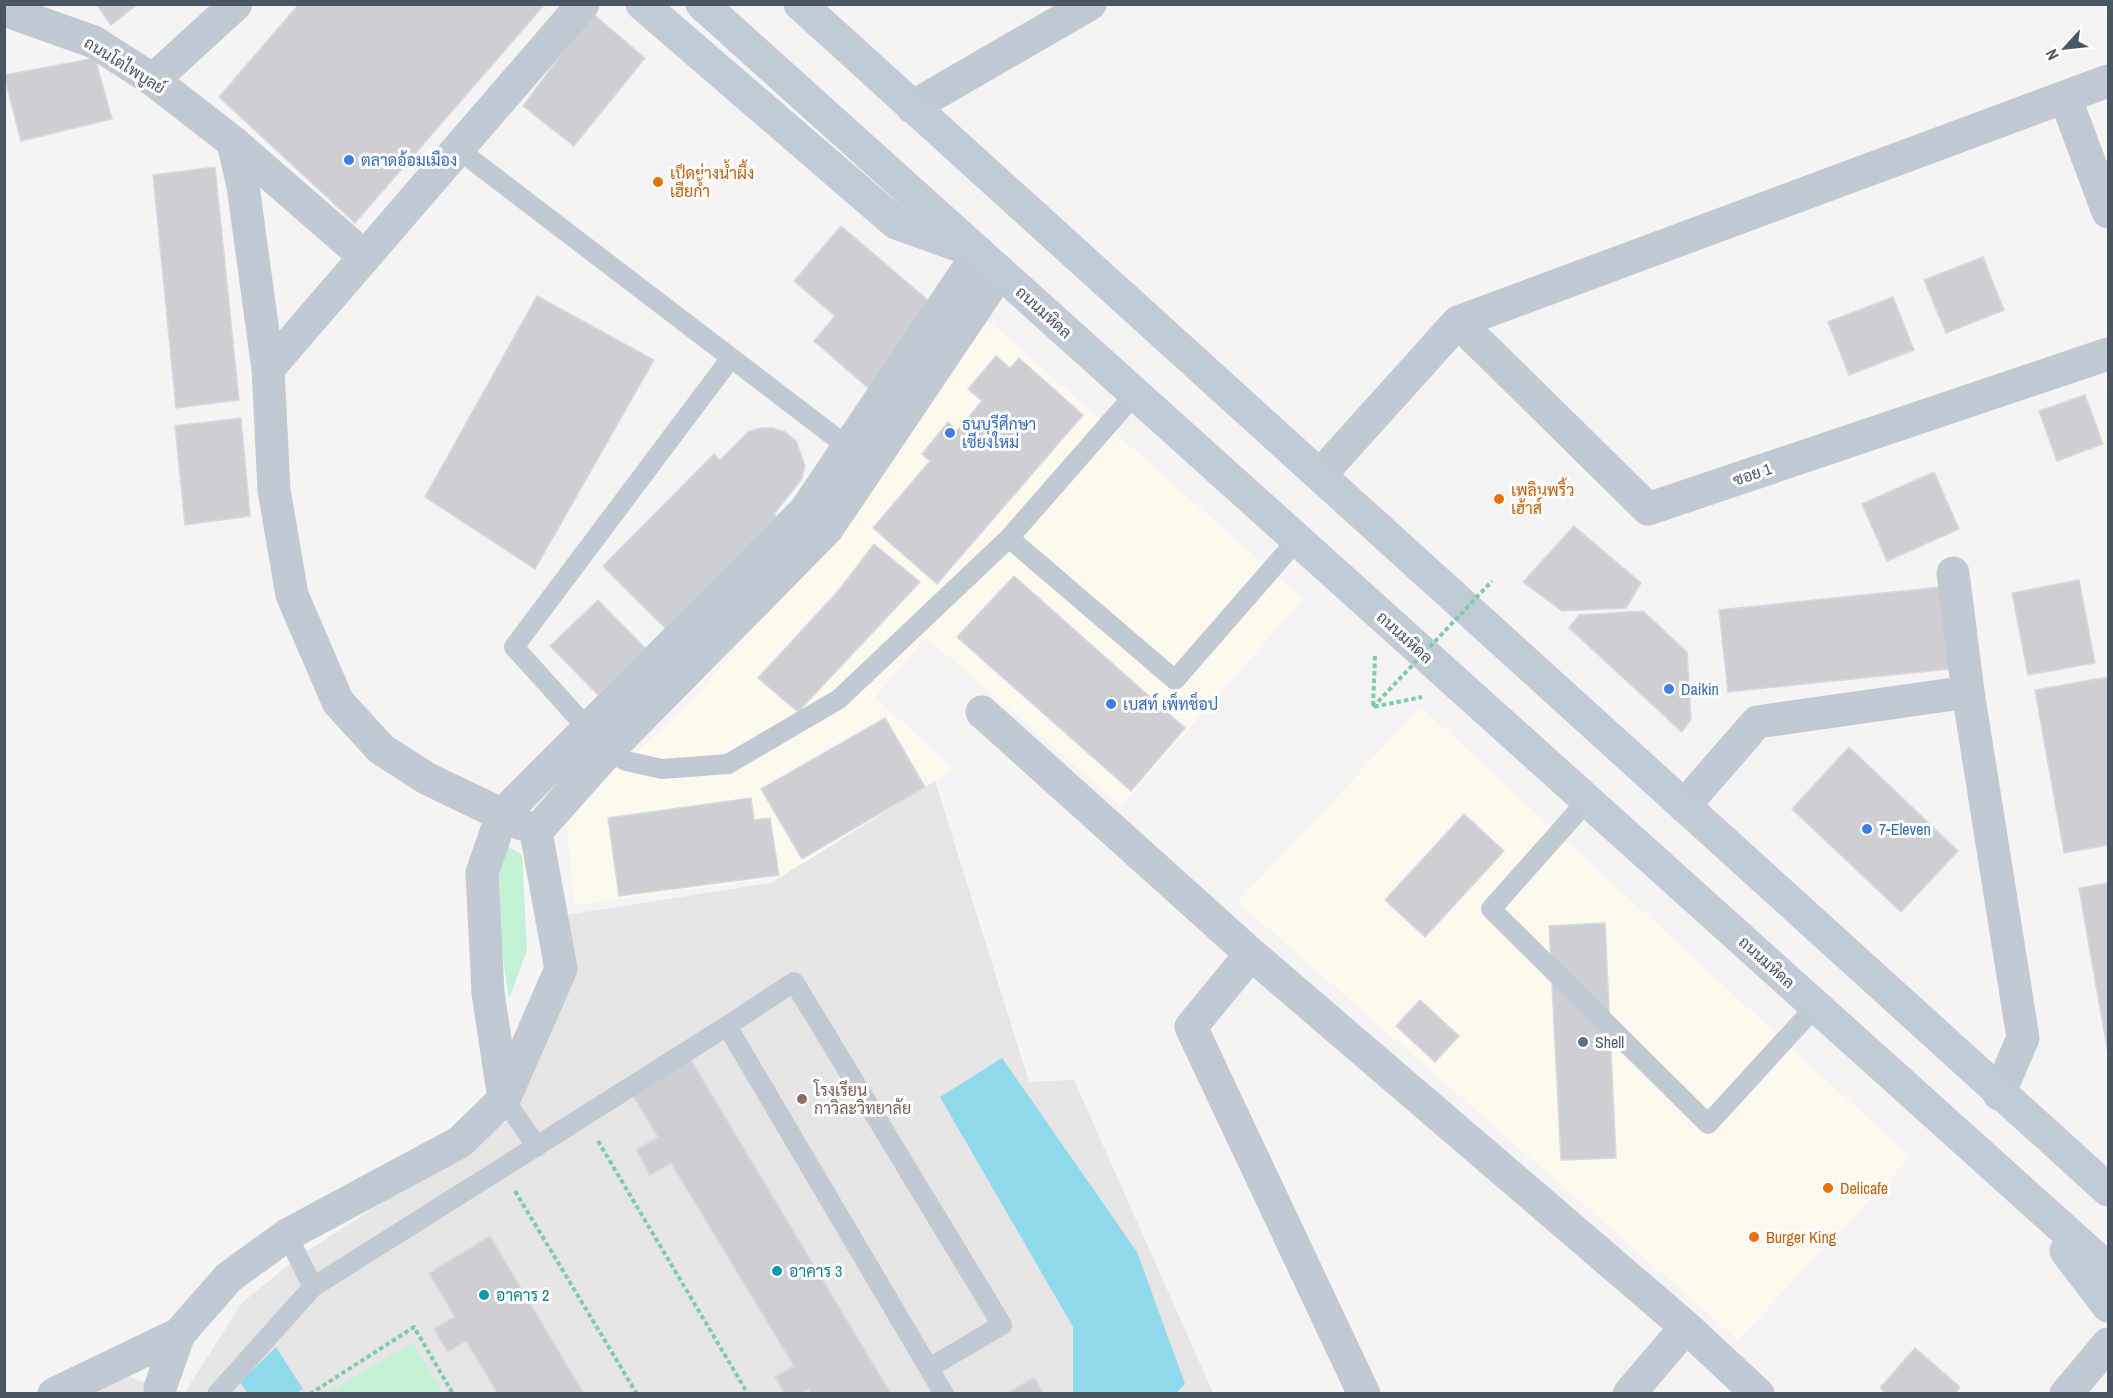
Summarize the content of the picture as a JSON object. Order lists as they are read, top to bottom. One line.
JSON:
{"streets":{"main road":["ถนนมหิดล"],"street":["ถนนโตไพบูลย์","ซอย 1"]},"places":["ตลาดอ้อมเมือง","เป็ดย่างน้ำผึ้ง เฮียก้ำ","ธนบุรีศึกษา เชียงใหม่","เพลินพริ้ว เฮ้าส์","Daikin","เบสท์ เพ็ทช็อป","7-Eleven","Shell","โรงเรียน กาวิละวิทยาลัย","Delicafe","Burger King","อาคาร 3","อาคาร 2"],"north":"bottom left"}
